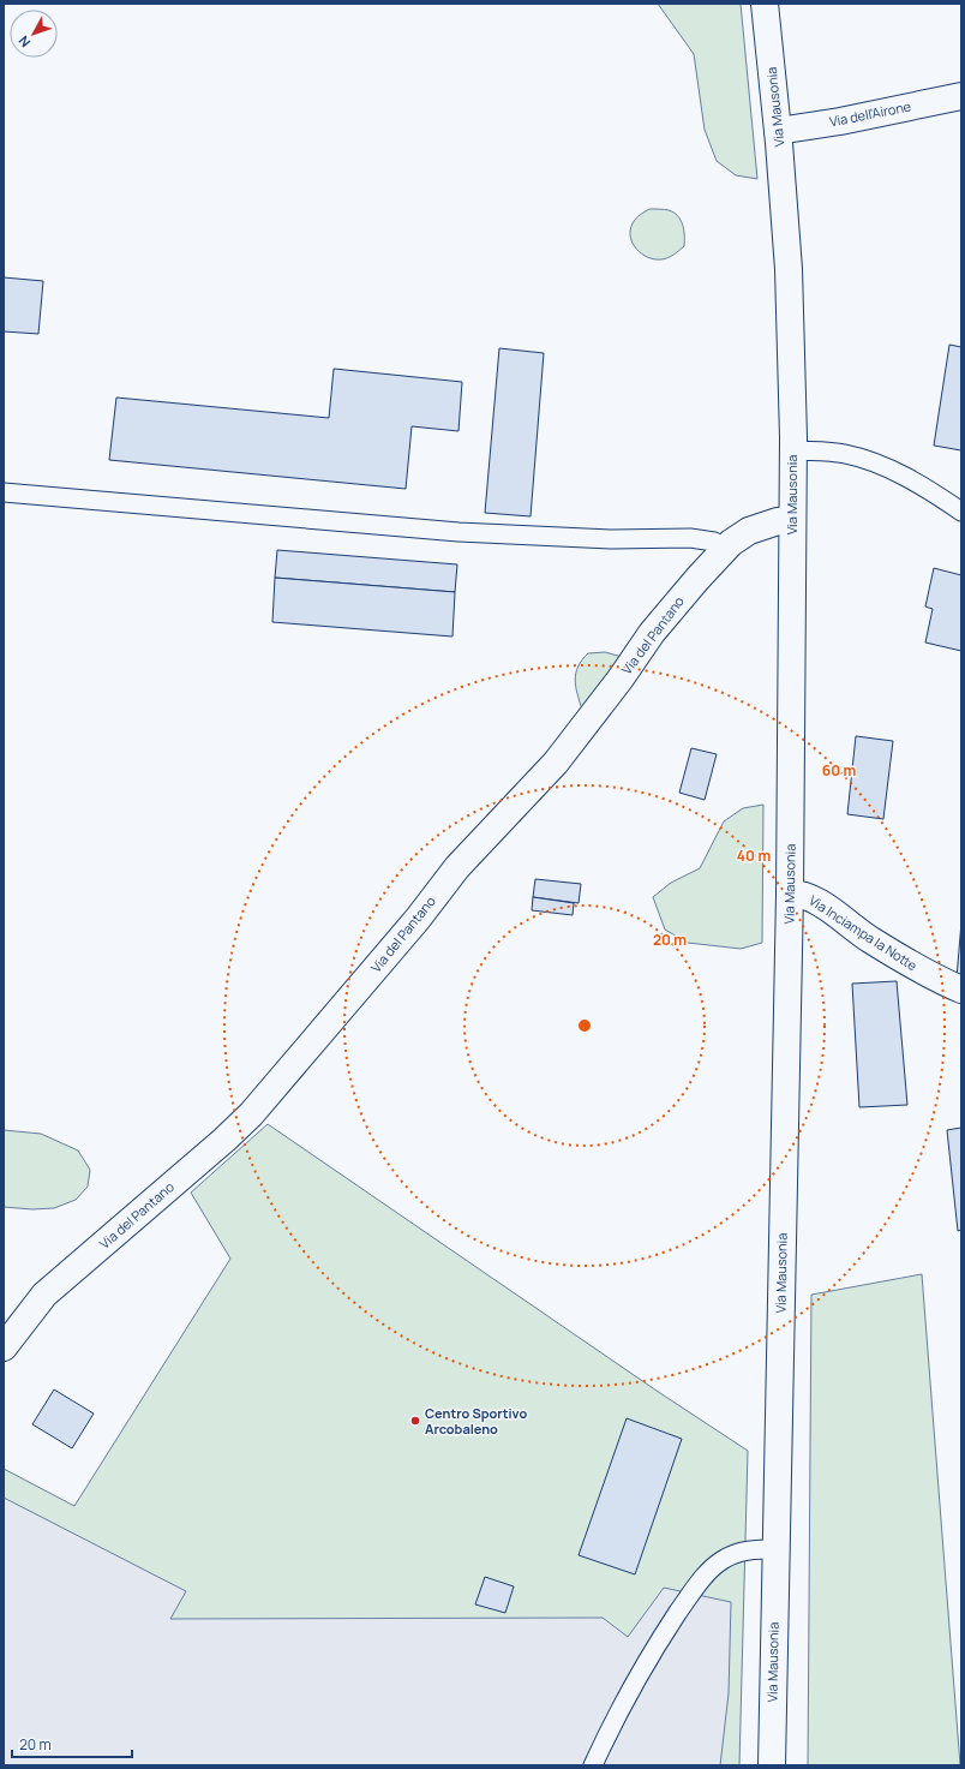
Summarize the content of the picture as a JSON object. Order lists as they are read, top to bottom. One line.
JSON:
{"streets":{"main road":["Via Mausonia","Via dell'Airone","Via del Pantano","Via Inciampa la Notte"]},"crossings":[["Via Mausonia","Via dell'Airone"],["Via Mausonia","Via del Pantano"],["Via Mausonia","Via Inciampa la Notte"]],"places":["Centro Sportivo Arcobaleno"],"scale_bar":"20 m","north":"bottom left","rings":["60 m","40 m","20 m"]}
